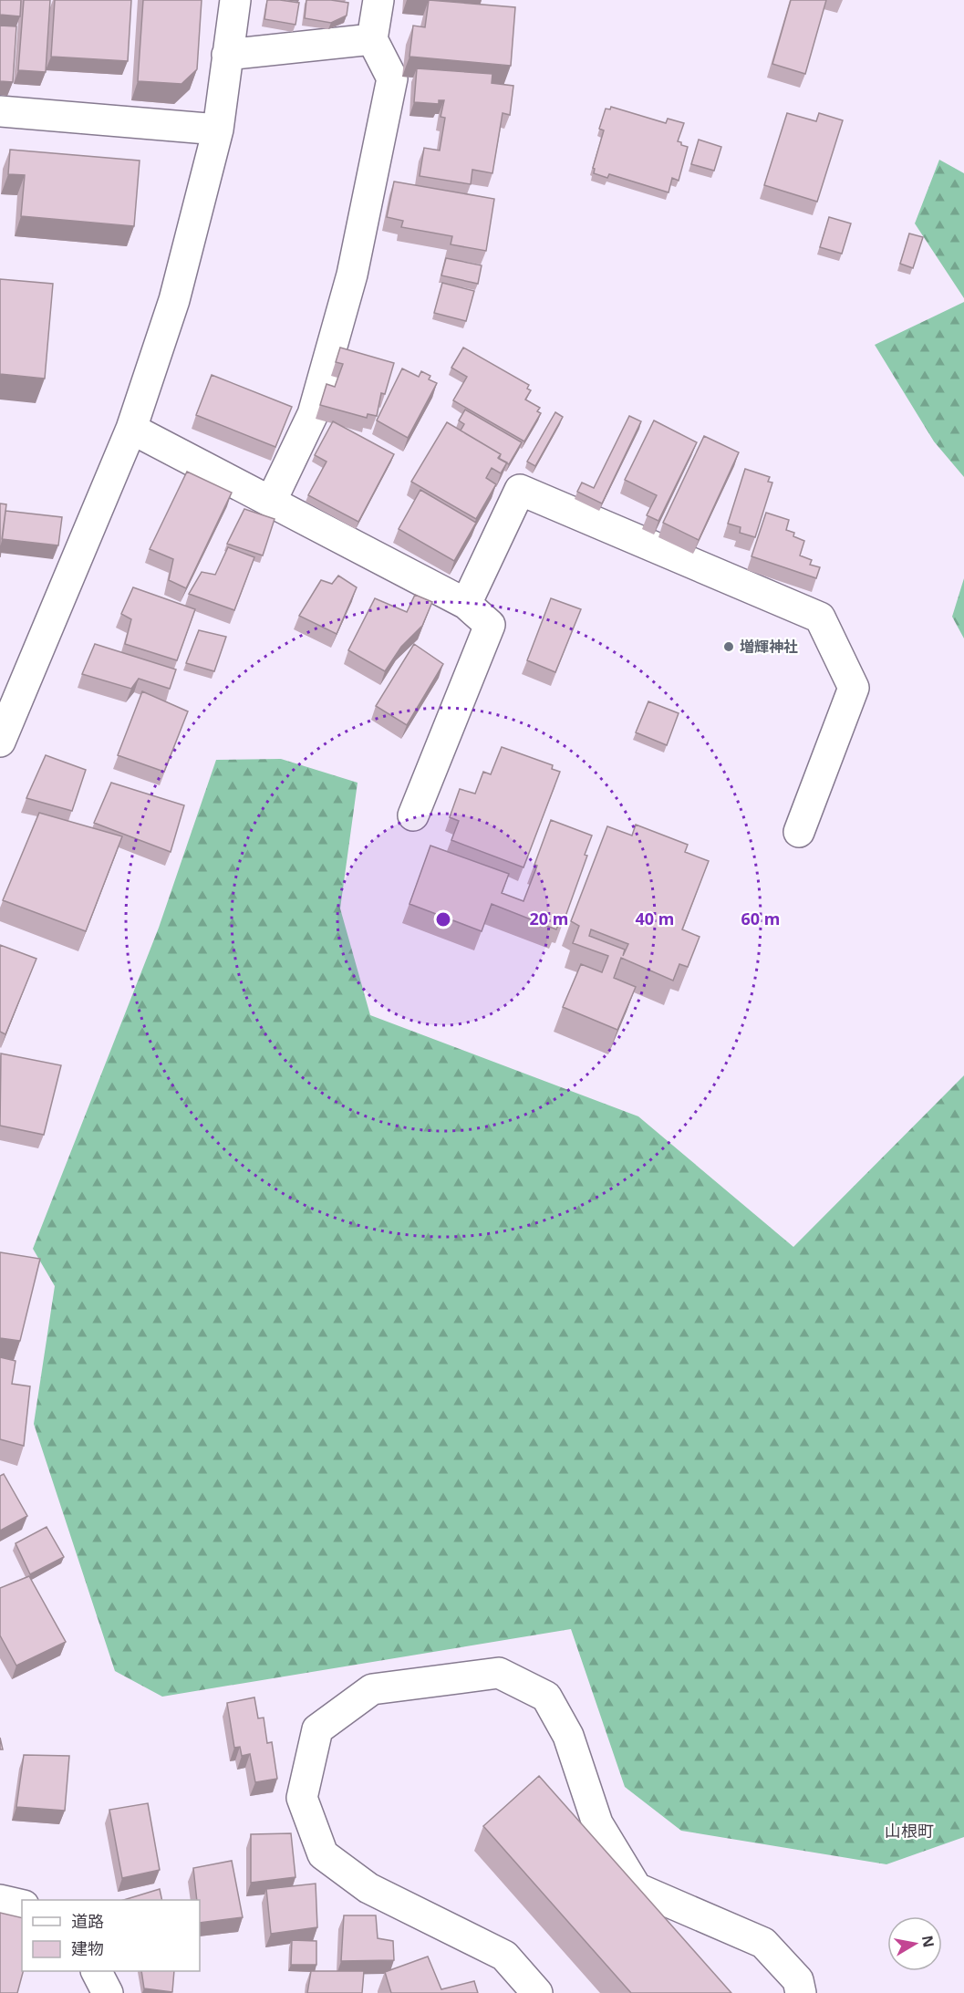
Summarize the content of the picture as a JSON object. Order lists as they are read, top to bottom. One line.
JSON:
{"districts":["山根町"],"places":["増輝神社"],"legend":["道路","建物"],"north":"right","rings":["20 m","40 m","60 m"]}
